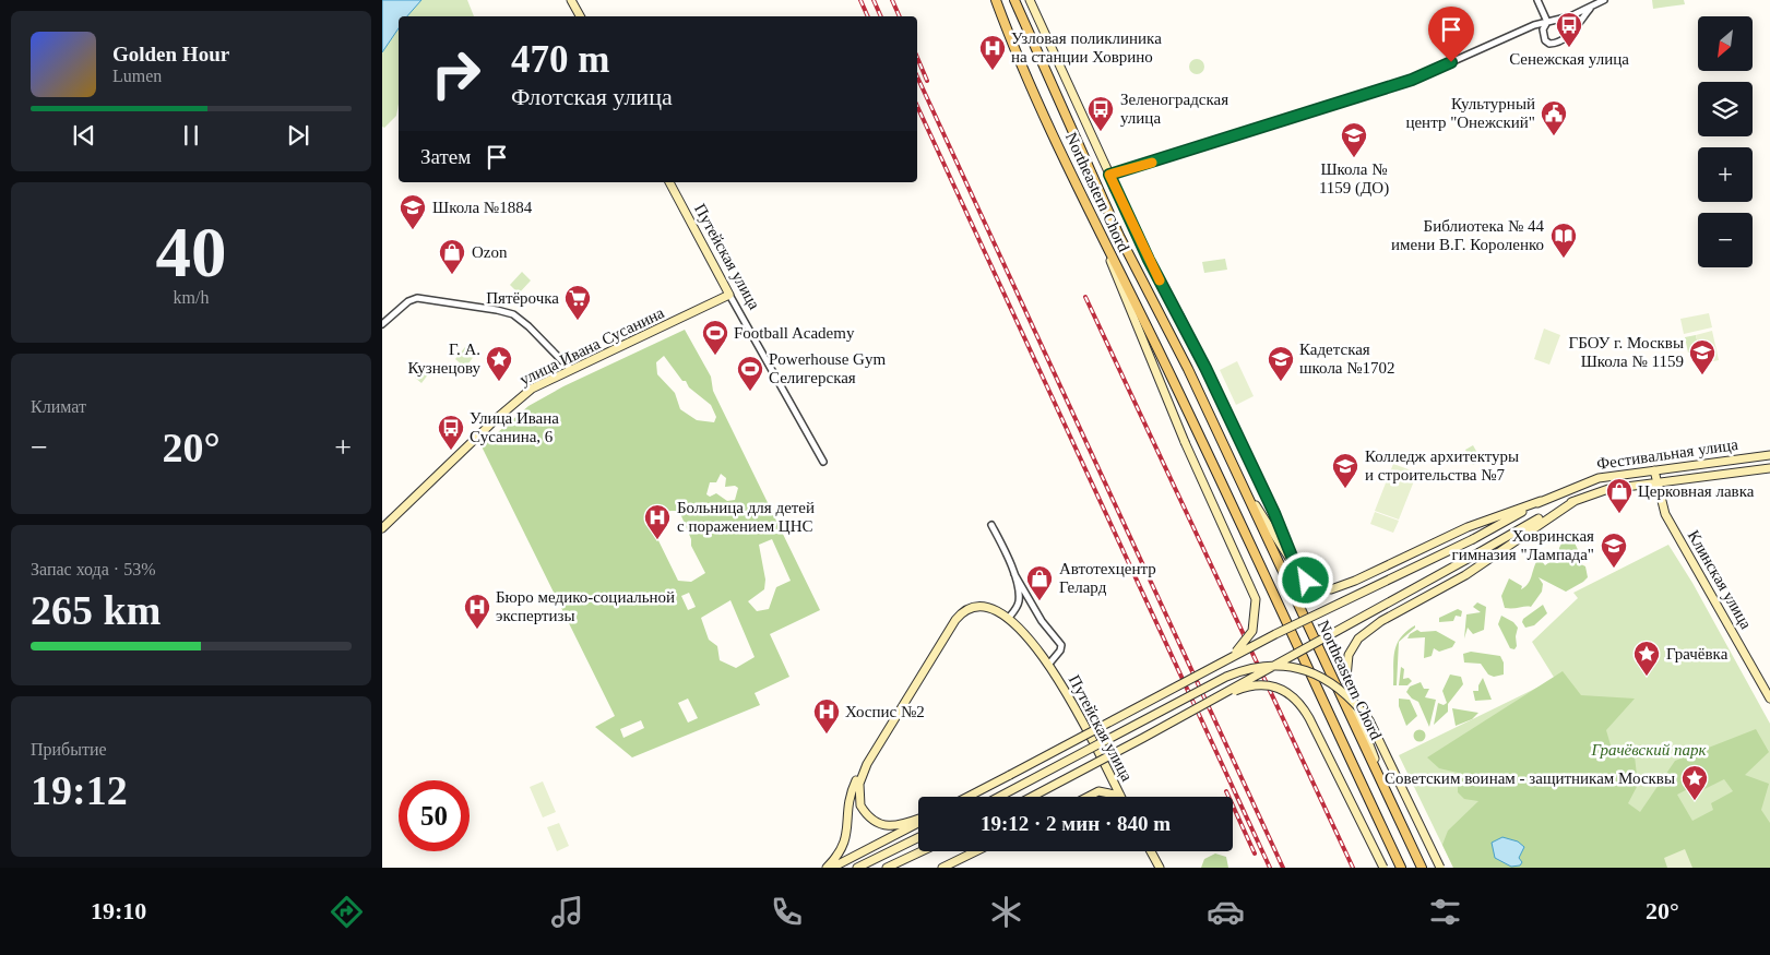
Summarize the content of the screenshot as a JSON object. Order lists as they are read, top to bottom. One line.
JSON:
{"streets":{"main road":["Northeastern Chord","Путейская улица","улица Ивана Сусанина","Фестивальная улица","Клинская улица"]},"crossings":[["Путейская улица","улица Ивана Сусанина"],["Фестивальная улица","Клинская улица"]],"parks":["Грачёвский парк"],"places":{"bus stop":["Сенежская улица","Зеленоградская улица","Улица Ивана Сусанина, 6"],"hospital":["Узловая поликлиника на станции Ховрино","Больница для детей с поражением ЦНС","Бюро медико-социальной экспертизы","Хоспис №2"],"public building":["Культурный центр \"Онежский\""],"school or university":["Школа № 1159 (ДО)","Школа №1884","ГБОУ г. Москвы Школа № 1159","Кадетская школа №1702","Колледж архитектуры и строительства №7","Ховринская гимназия \"Лампада\""],"library":["Библиотека № 44 имени В.Г. Короленко"],"shop":["Ozon","Церковная лавка","Автотехцентр Гелард"],"supermarket":["Пятёрочка"],"sports":["Football Academy","Powerhouse Gym Селигерская"],"place":["Г. А. Кузнецову","Грачёвка","Советским воинам - защитникам Москвы"]},"north":"bottom left","page":{"map_buttons":["+","−"],"turn":["470 m","Флотская улица"],"song":["Golden Hour","Lumen"],"then":"Затем","tile":[["40","km/h"],"Климат",["Запас хода · 53%","265 km"],["Прибытие","19:12"]],"heat":["−","20°","+"],"limit":"50","trip":"19:12 · 2 мин · 840 m","tabs":["19:10","20°"]}}
